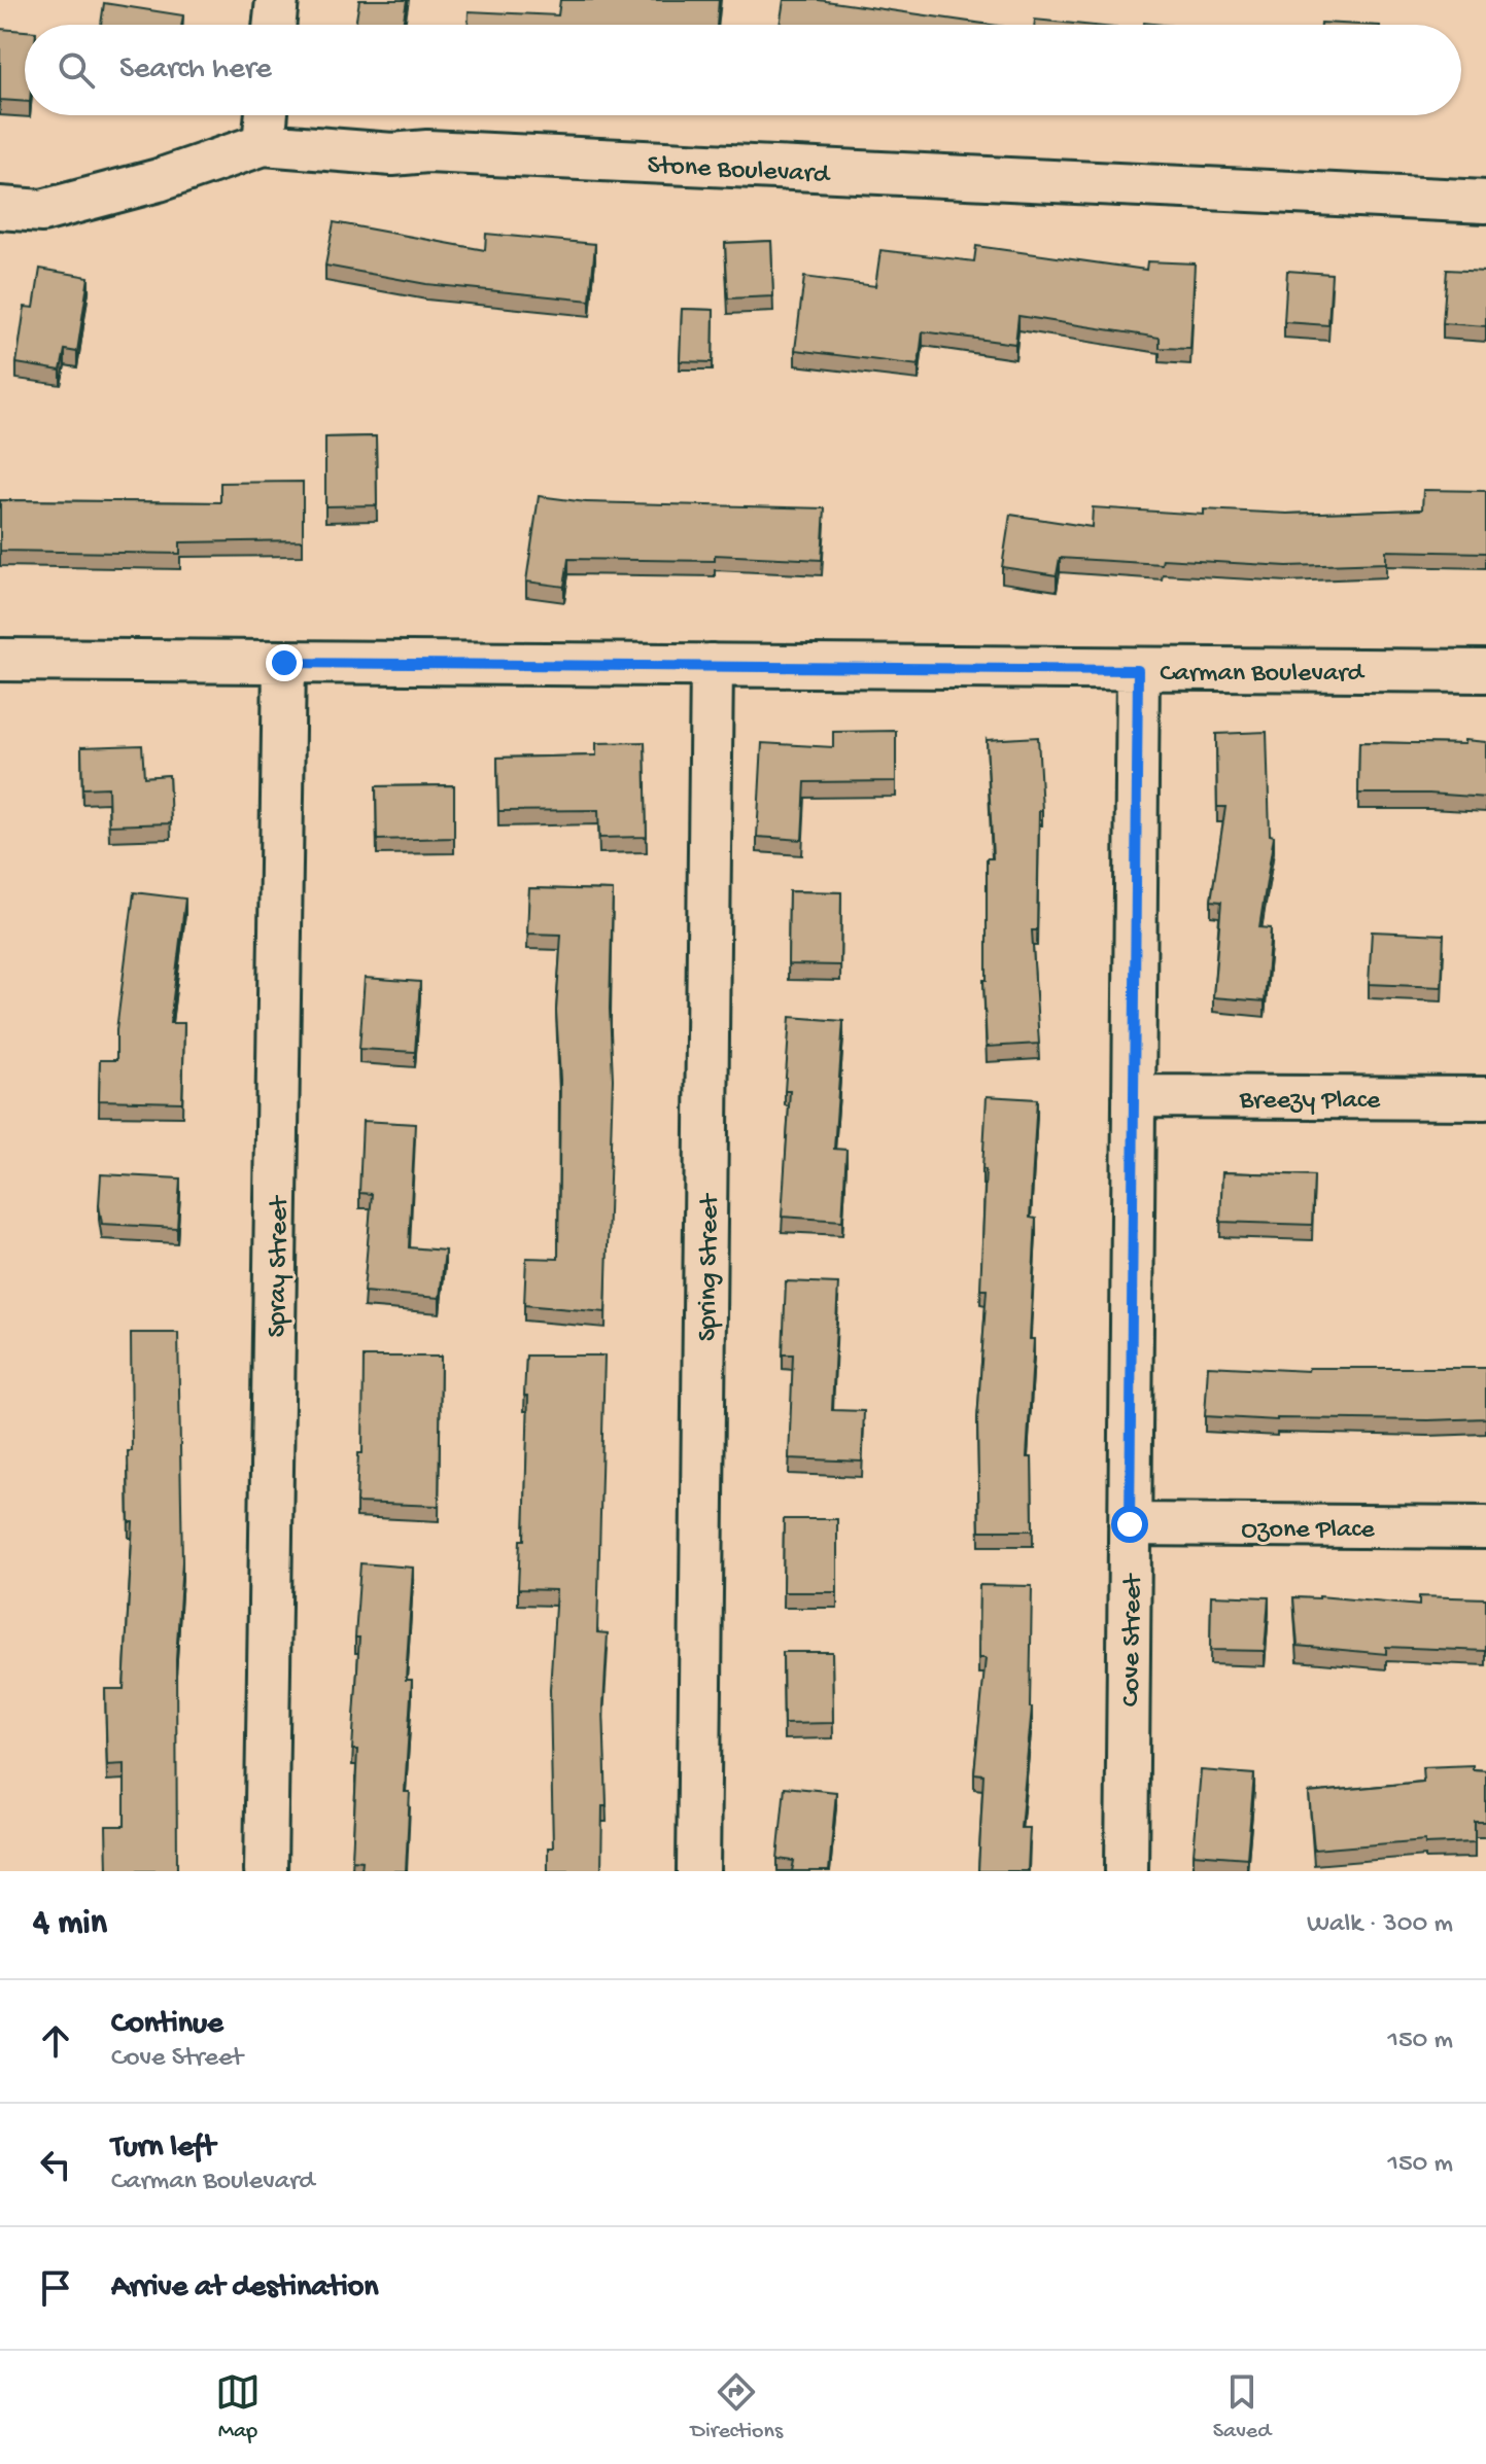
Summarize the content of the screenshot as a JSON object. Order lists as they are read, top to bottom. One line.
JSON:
{"streets":{"street":["Stone Boulevard","Carman Boulevard","Breezy Place","Spray Street","Spring Street","Ozone Place","Cove Street"]},"crossings":[["Carman Boulevard","Spray Street"],["Carman Boulevard","Spring Street"],["Carman Boulevard","Cove Street"],["Breezy Place","Cove Street"],["Ozone Place","Cove Street"]],"page":{"search":"Search here","heading":["4 min","Walk · 300 m"],"list":[["Continue","Cove Street","150 m"],["Turn left","Carman Boulevard","150 m"],"Arrive at destination"],"nav":["Map","Directions","Saved"]}}
